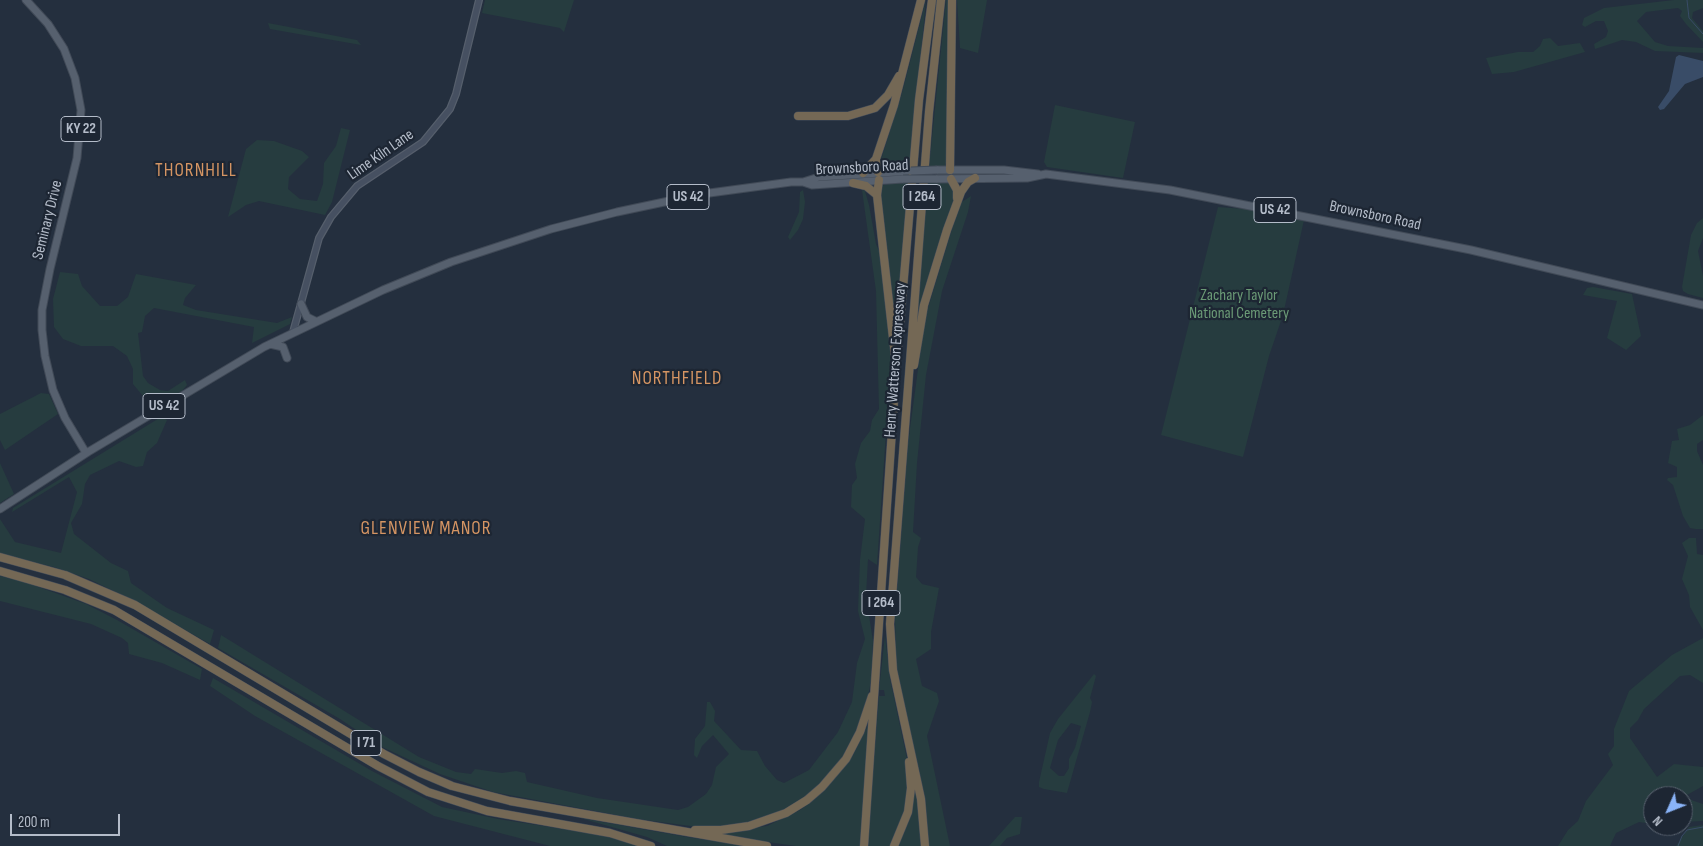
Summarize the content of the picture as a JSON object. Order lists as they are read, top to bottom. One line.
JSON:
{"streets":{"highway":["I 264","Henry Watterson Expressway","I 71"],"main road":["KY 22","Lime Kiln Lane","Brownsboro Road","US 42","Seminary Drive"]},"crossings":[["Lime Kiln Lane","US 42"],["Brownsboro Road","US 42"],["US 42","Seminary Drive"]],"districts":["THORNHILL","NORTHFIELD","GLENVIEW MANOR"],"parks":["Zachary Taylor National Cemetery"],"scale_bar":"200 m","north":"bottom left"}
